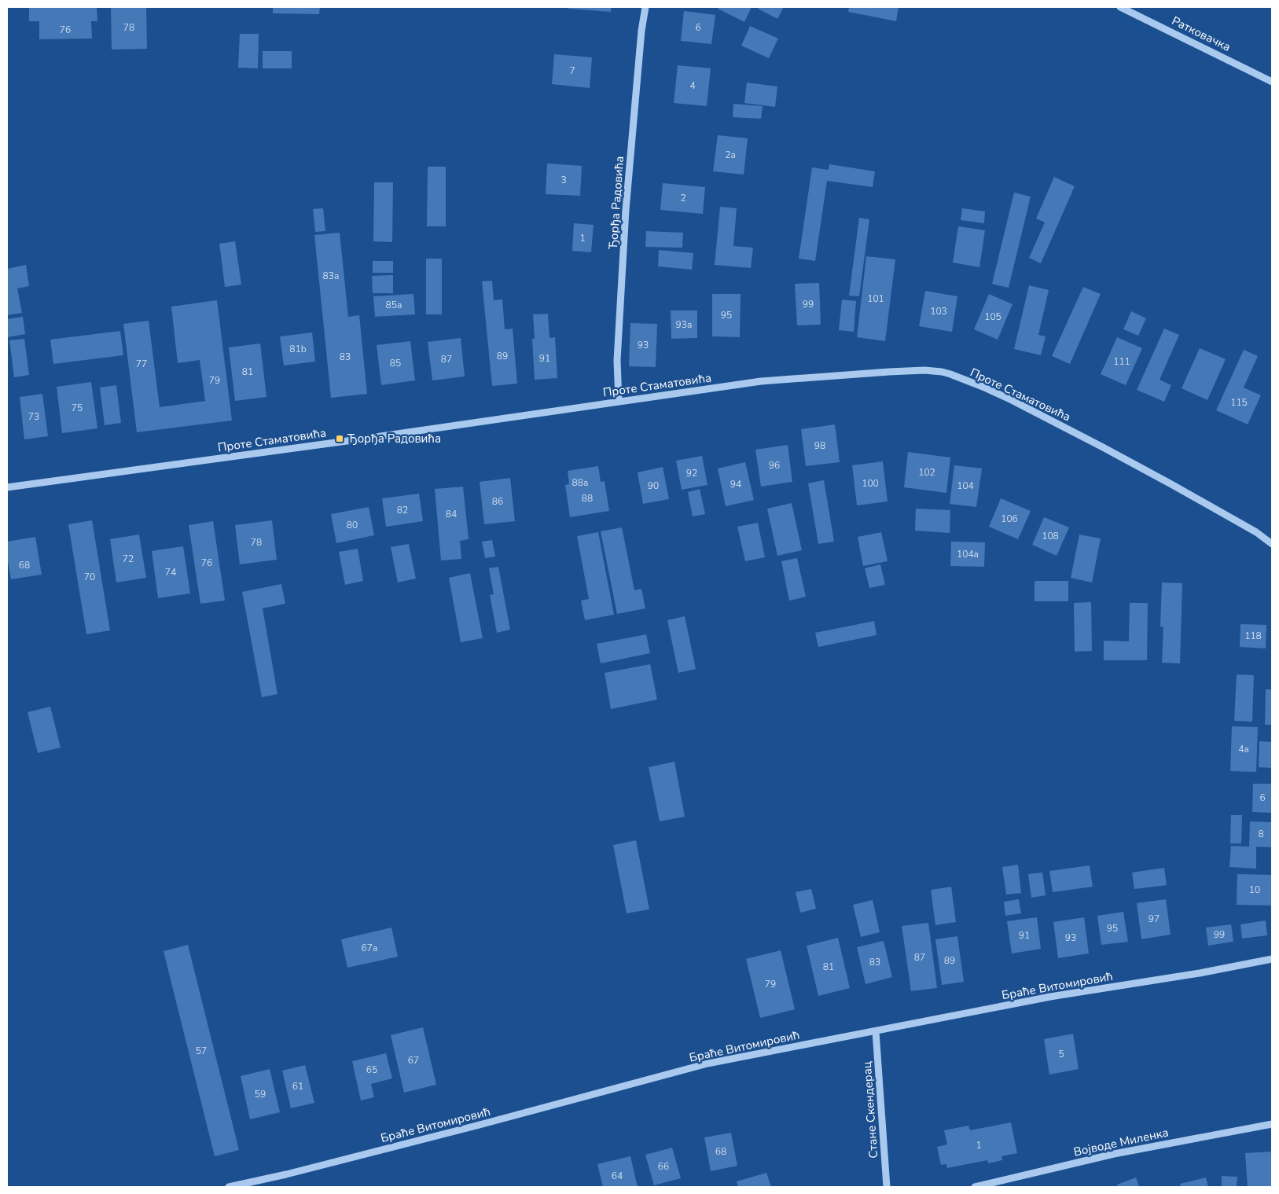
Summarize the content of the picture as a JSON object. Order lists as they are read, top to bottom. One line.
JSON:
{"streets":{"street":["Ратковачка","Ђорђа Радовића","Проте Стаматовића","Браће Витомировић","Стане Скендерац","Војводе Миленка"]},"crossings":[["Ђорђа Радовића","Проте Стаматовића"],["Браће Витомировић","Стане Скендерац"]],"places":{"transit":["Ђорђа Радовића"]},"house_numbers":["78","6","76","7","4","2a","3","2","1","83a","101","99","85a","103","95","105","93a","93","81b","89","83","91","87","111","85","77","81","79","115","75","73","98","96","102","92","88a","100","94","90","104","88","86","82","84","106","80","108","78","104a","72","76","68","74","70","118","4a","6","8","10","97","95","99","91","93","67a","87","89","83","81","79","57","5","67","65","61","59","1","68","66","64"]}
